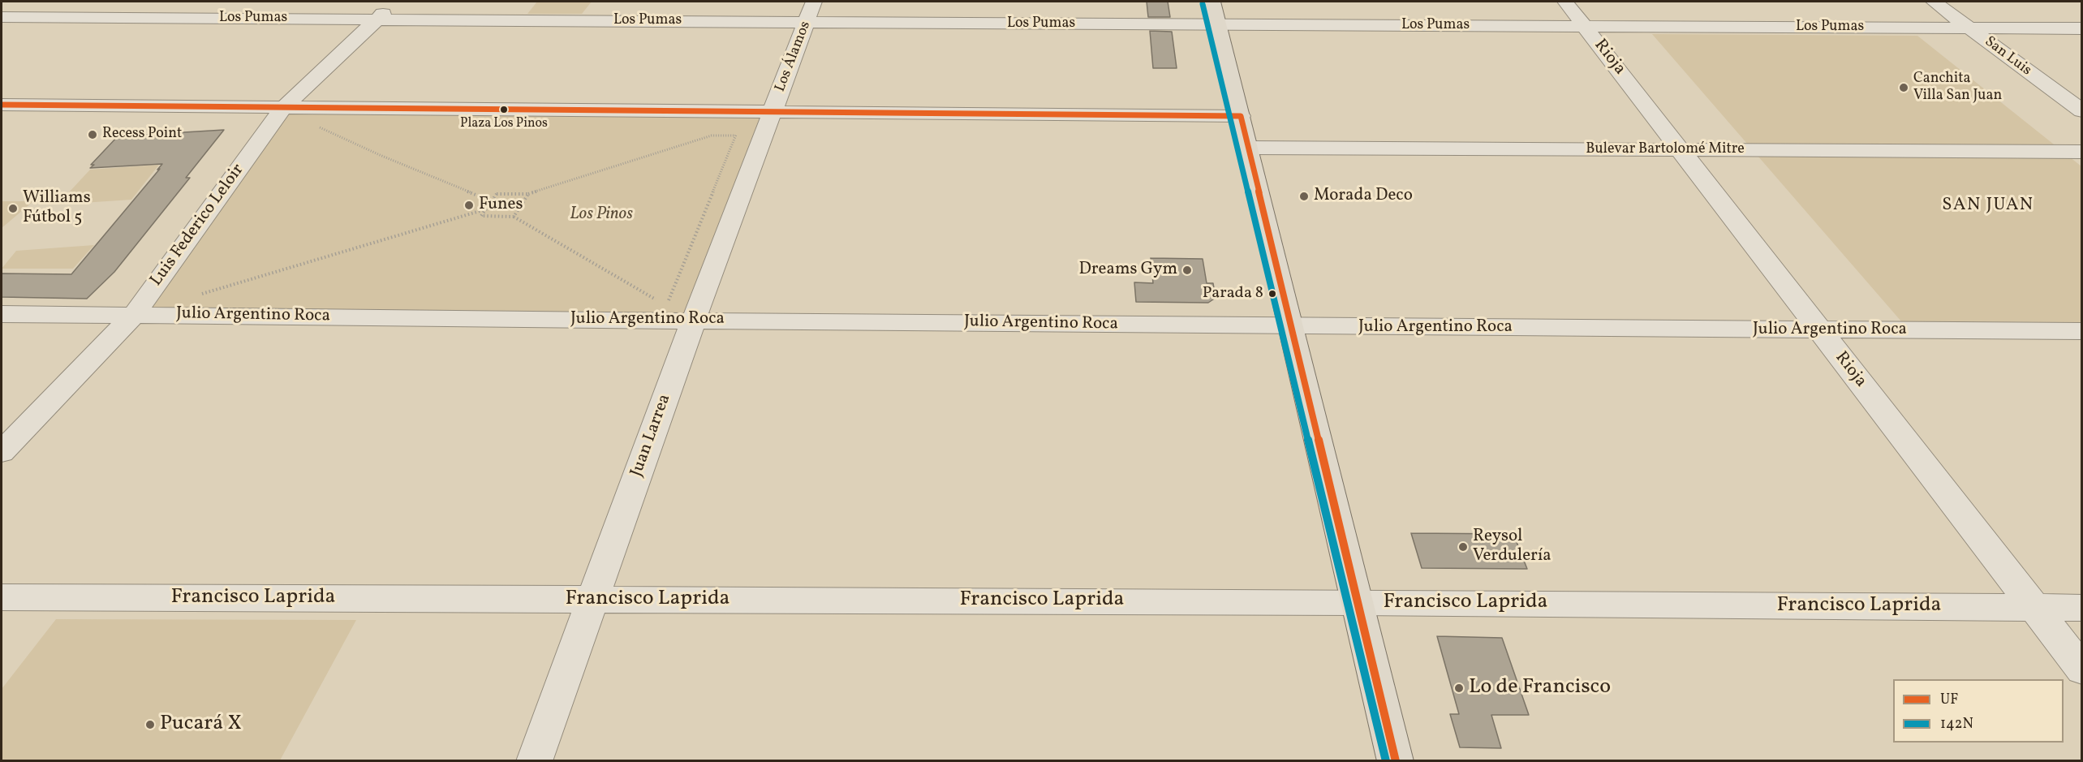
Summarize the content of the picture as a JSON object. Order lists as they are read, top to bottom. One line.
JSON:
{"streets":{"street":["Los Pumas","Los Álamos","San Luis","Rioja","Bulevar Bartolomé Mitre","Luis Federico Leloir","Julio Argentino Roca","Juan Larrea","Francisco Laprida"]},"crossings":[["Los Pumas","Los Álamos"],["Los Pumas","San Luis"],["Los Pumas","Rioja"],["Los Pumas","Luis Federico Leloir"],["Los Álamos","Juan Larrea"],["Rioja","Bulevar Bartolomé Mitre"],["Rioja","Julio Argentino Roca"],["Rioja","Francisco Laprida"],["Luis Federico Leloir","Julio Argentino Roca"],["Julio Argentino Roca","Juan Larrea"],["Juan Larrea","Francisco Laprida"]],"districts":["SAN JUAN"],"parks":["Los Pinos"],"places":["Canchita Villa San Juan","Plaza Los Pinos","Recess Point","Morada Deco","Funes","Williams Fútbol 5","Dreams Gym","Parada 8","Reysol Verdulería","Lo de Francisco","Pucará X"],"lines":["transit line 142N","transit line UF"],"legend":["UF","142N"]}
